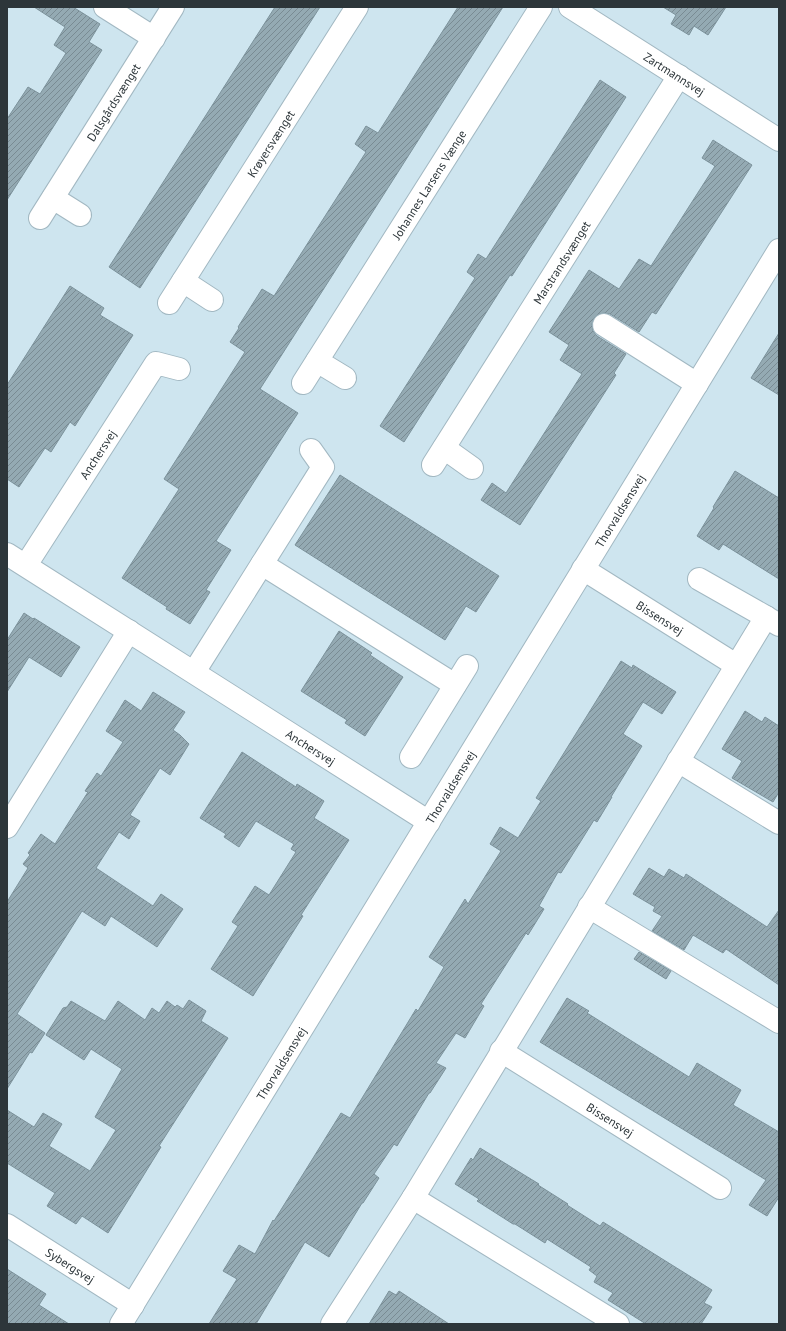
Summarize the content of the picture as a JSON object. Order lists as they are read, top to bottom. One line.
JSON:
{"streets":{"street":["Zartmannsvej","Dalsgårdsvænget","Krøyersvænget","Johannes Larsens Vænge","Marstrandsvænget","Anchersvej","Thorvaldsensvej","Bissensvej","Sybergsvej"]},"crossings":[["Zartmannsvej","Marstrandsvænget"],["Anchersvej","Thorvaldsensvej"],["Thorvaldsensvej","Bissensvej"],["Thorvaldsensvej","Sybergsvej"]]}
